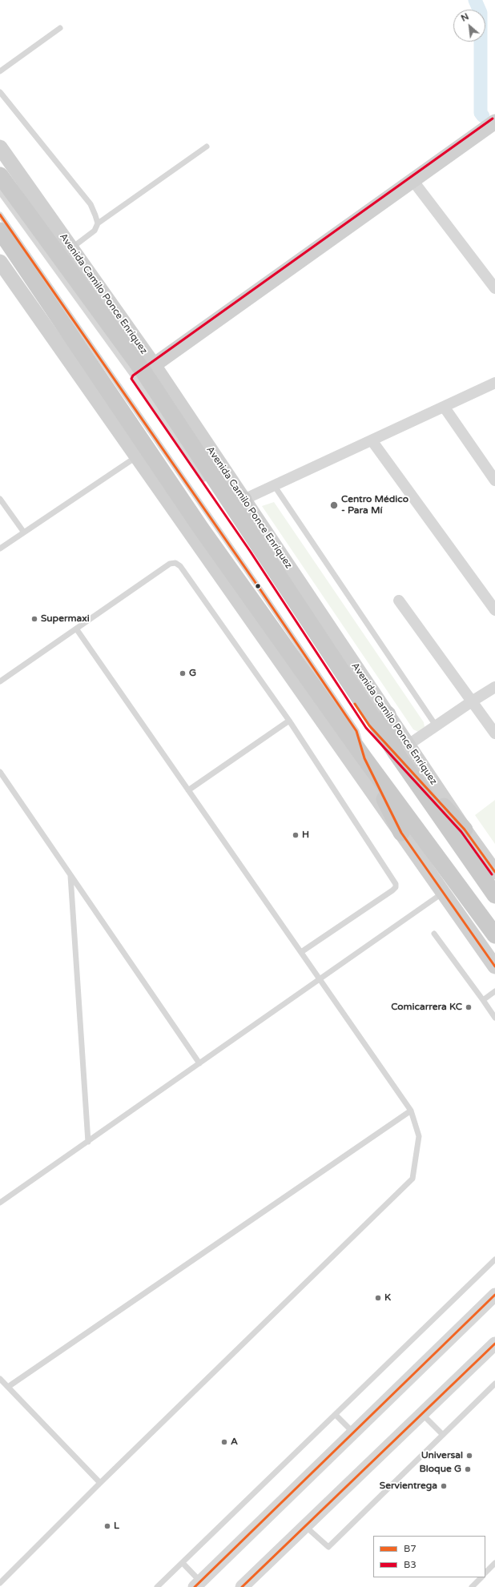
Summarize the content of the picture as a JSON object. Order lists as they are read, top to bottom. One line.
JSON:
{"streets":{"main road":["Avenida Camilo Ponce Enríquez"]},"places":["Centro Médico - Para Mí","Supermaxi","G","H","Comicarrera KC","K","A","Universal","Bloque G","Servientrega","L"],"lines":["transit line B3","transit line B7"],"legend":["B7","B3"],"north":"top left"}
